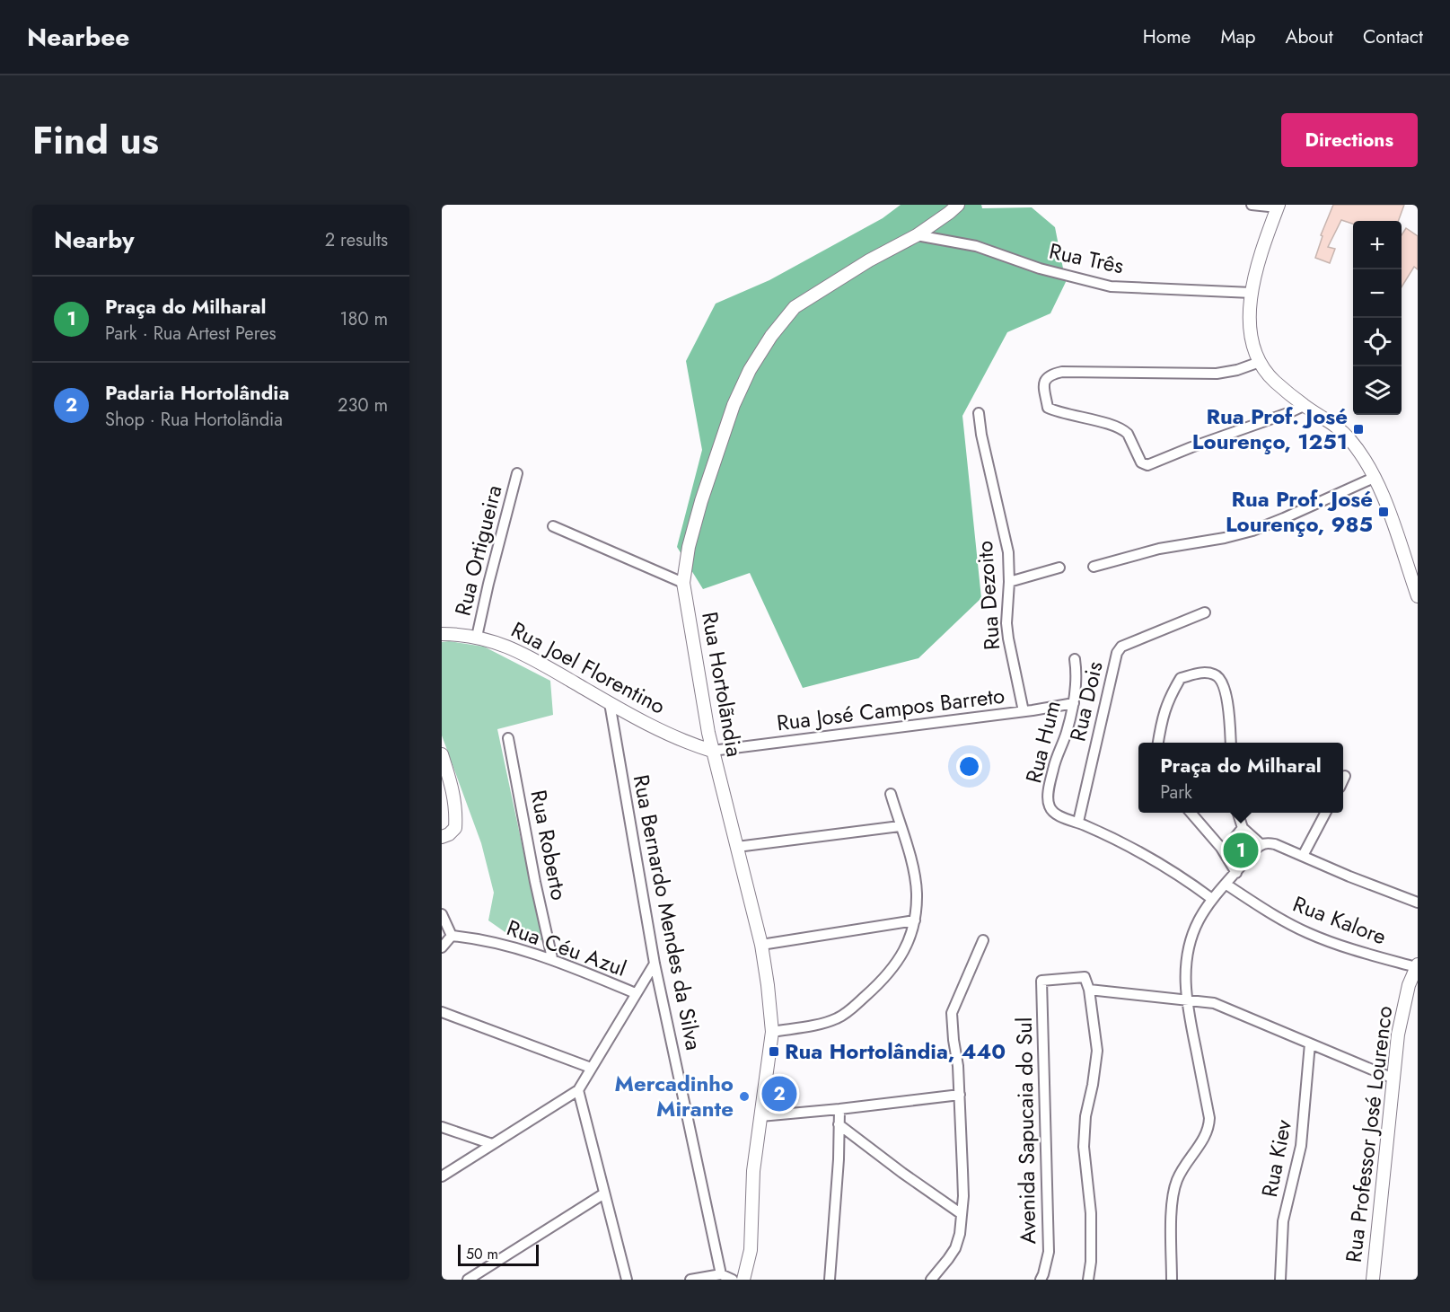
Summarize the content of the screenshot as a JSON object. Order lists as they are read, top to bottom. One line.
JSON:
{"streets":{"street":["Rua Três","Rua Ortigueira","Rua Dezoito","Rua Joel Florentino","Rua Hortolãndia","Rua Dois","Rua José Campos Barreto","Rua Hum","Rua Roberto","Rua Bernardo Mendes da Silva","Rua Kalore","Rua Céu Azul","Avenida Sapucaia do Sul","Rua Professor José Lourenco","Rua Kiev"]},"crossings":[["Rua Três","Rua Hortolãndia"],["Rua Ortigueira","Rua Joel Florentino"],["Rua Dezoito","Rua José Campos Barreto"],["Rua Joel Florentino","Rua Hortolãndia"],["Rua Joel Florentino","Rua José Campos Barreto"],["Rua Joel Florentino","Rua Bernardo Mendes da Silva"],["Rua Hortolãndia","Rua José Campos Barreto"],["Rua Dois","Rua Hum"],["Rua José Campos Barreto","Rua Hum"],["Rua Roberto","Rua Céu Azul"],["Rua Kalore","Rua Professor José Lourenco"]],"places":{"transit":["Rua Prof. José Lourenço, 1251","Rua Prof. José Lourenço, 985","Rua Hortolândia, 440"],"other":["Mercadinho Mirante"]},"scale_bar":"50 m","page":{"header":"Nearbee","nav":["Home","Map","About","Contact"],"title":"Find us","buttons":"Directions","heading":["Nearby","2 results"],"map_buttons":["+","−"],"list":[{"mark":"1","name":"Praça do Milharal","note":"Park · Rua Artest Peres","value":"180 m"},{"mark":"2","name":"Padaria Hortolândia","note":"Shop · Rua Hortolãndia","value":"230 m"}],"popup":["Praça do Milharal","Park"],"pins":["1","2"],"scale":"50 m"}}
